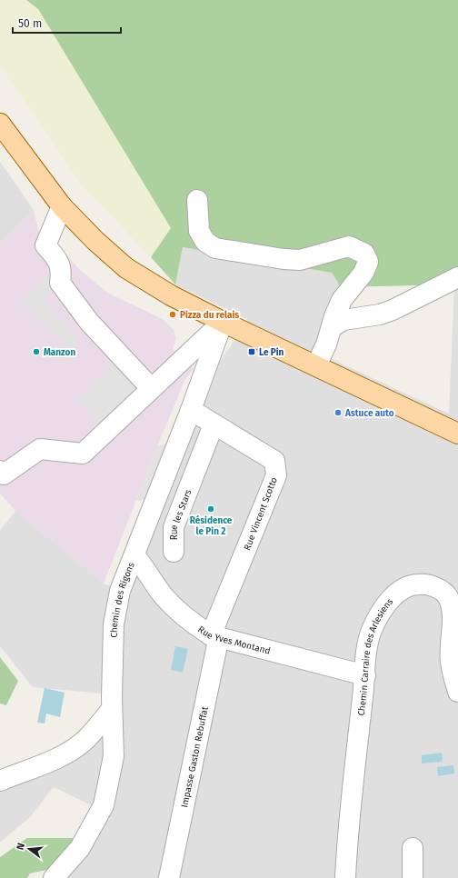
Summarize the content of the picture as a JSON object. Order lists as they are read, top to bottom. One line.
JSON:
{"streets":{"street":["Rue Vincent Scotto","Rue les Stars","Chemin des Rigons","Rue Yves Montand","Chemin Carraire des Arlesiens","Impasse Gaston Rebuffat"]},"crossings":[["Rue Vincent Scotto","Rue les Stars"],["Rue Vincent Scotto","Chemin des Rigons"],["Rue Vincent Scotto","Rue Yves Montand"],["Rue Vincent Scotto","Impasse Gaston Rebuffat"],["Rue les Stars","Chemin des Rigons"],["Chemin des Rigons","Rue Yves Montand"],["Rue Yves Montand","Chemin Carraire des Arlesiens"],["Rue Yves Montand","Impasse Gaston Rebuffat"]],"places":{"other":["Pizza du relais","Manzon","Astuce auto","Résidence le Pin 2"],"transit":["Le Pin"]},"scale_bar":"50 m","north":"left"}
